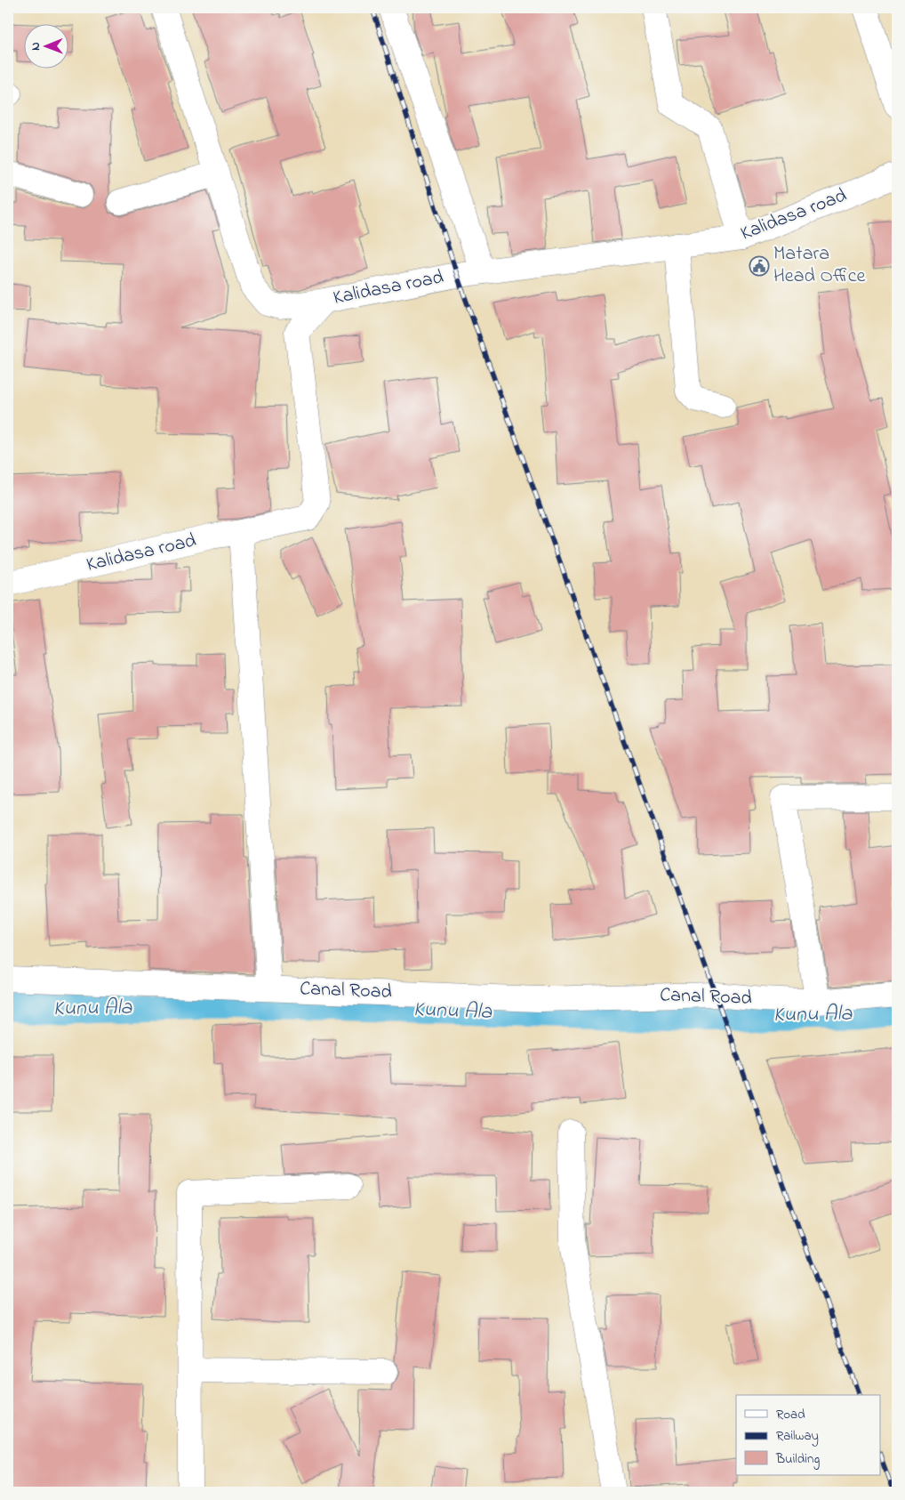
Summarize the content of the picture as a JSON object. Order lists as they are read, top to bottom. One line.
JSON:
{"streets":{"street":["Kalidasa road","Canal Road"]},"water":["Kunu Ala"],"places":{"public building":["Matara Head Office"]},"legend":["Road","Railway","Building"],"north":"left"}
